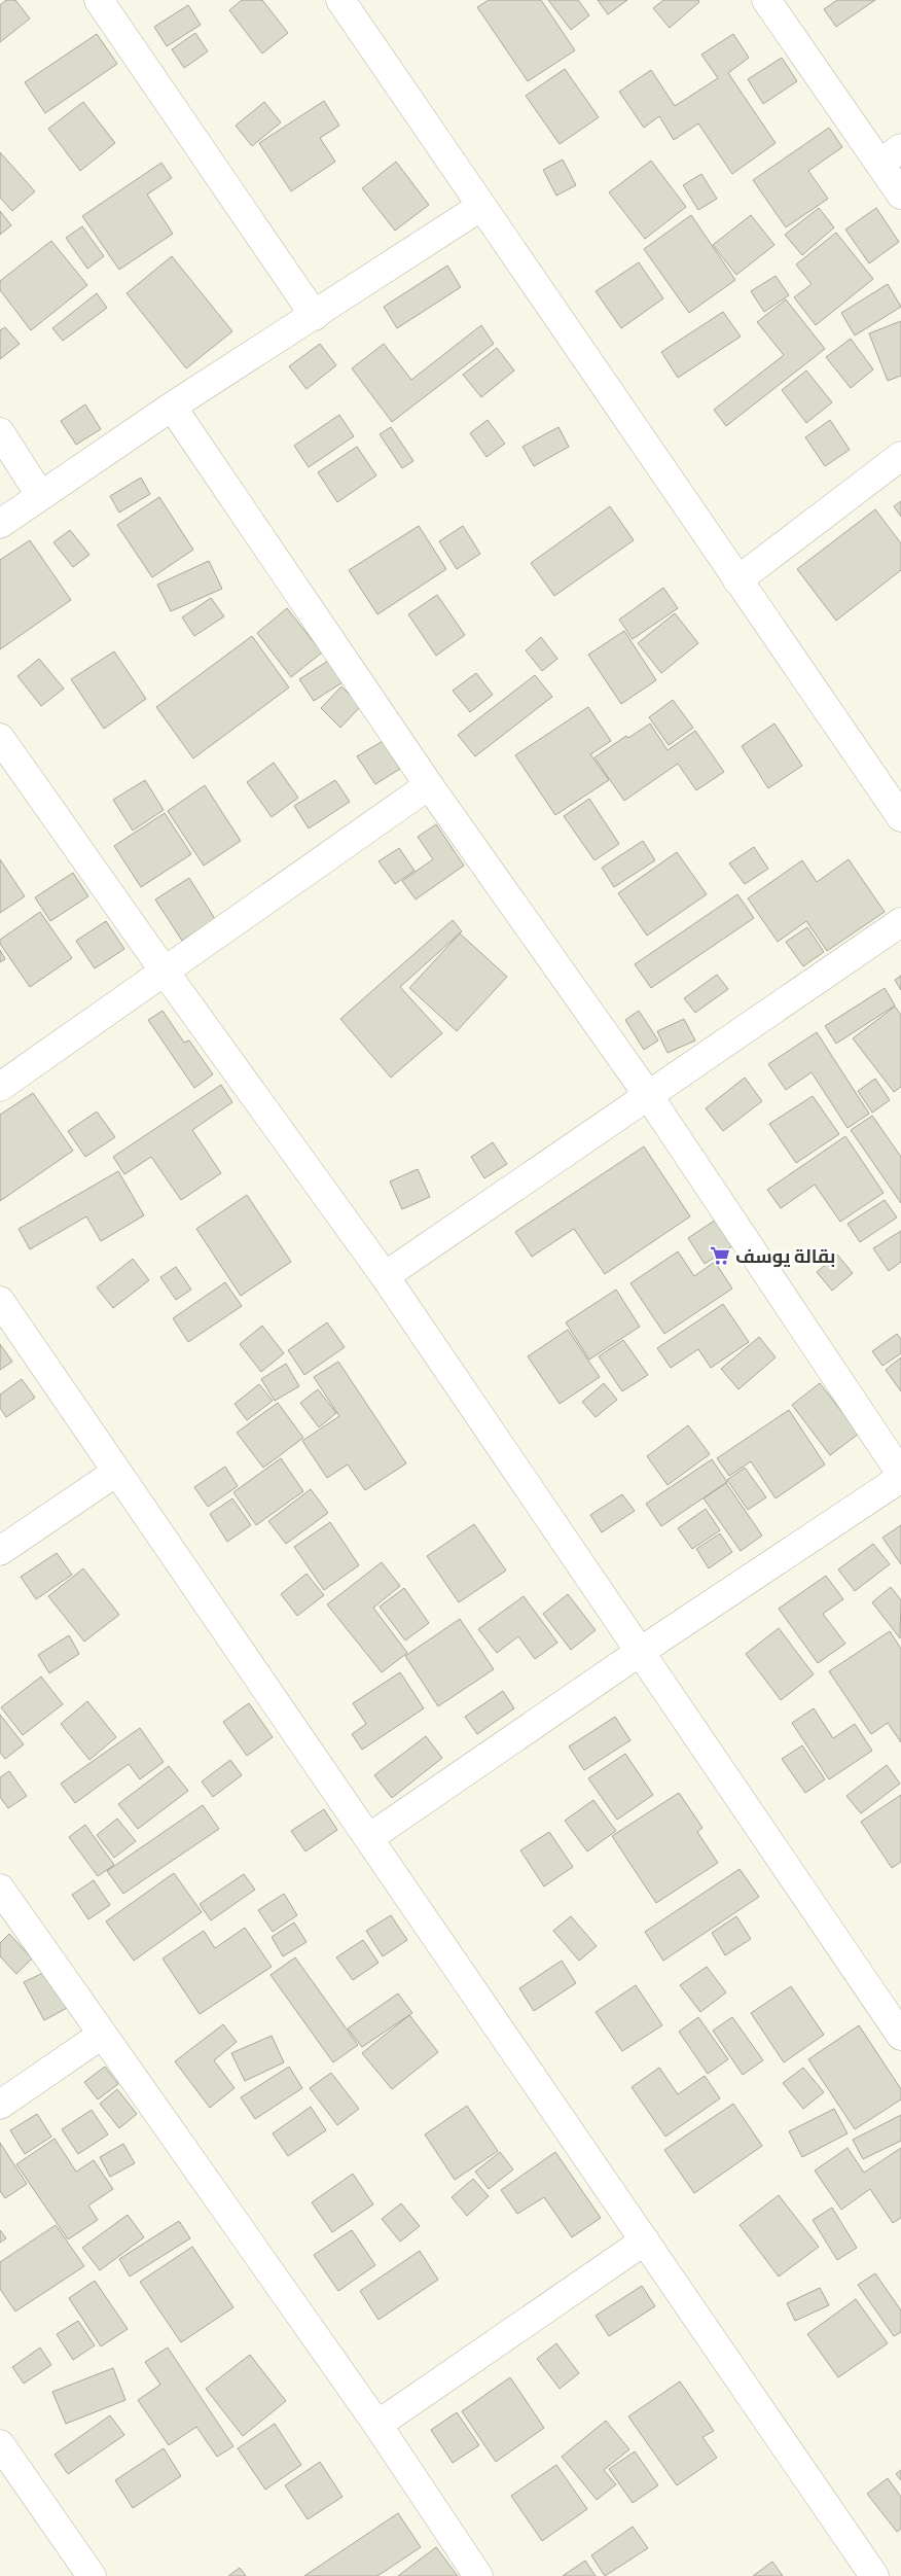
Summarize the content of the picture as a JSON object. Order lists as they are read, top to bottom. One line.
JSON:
{"places":{"supermarket":["بقالة يوسف"]}}
